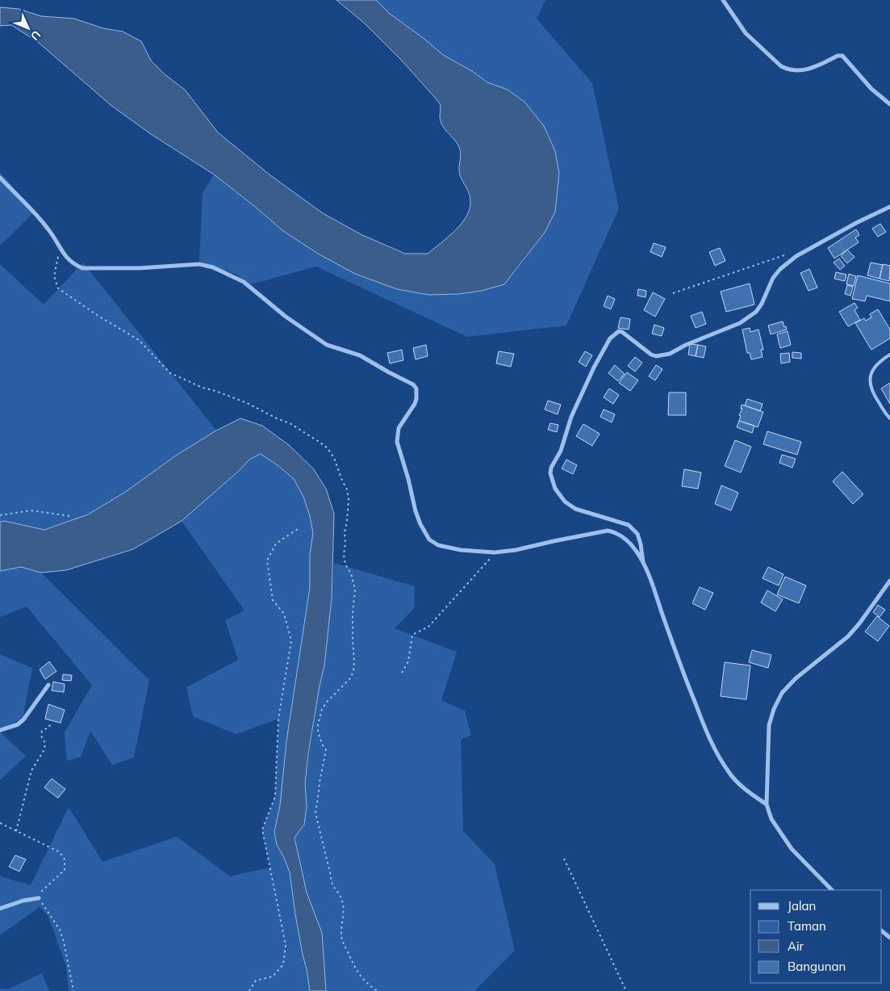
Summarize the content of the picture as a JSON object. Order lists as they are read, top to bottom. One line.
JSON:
{"legend":["Jalan","Taman","Air","Bangunan"],"north":"bottom right"}
